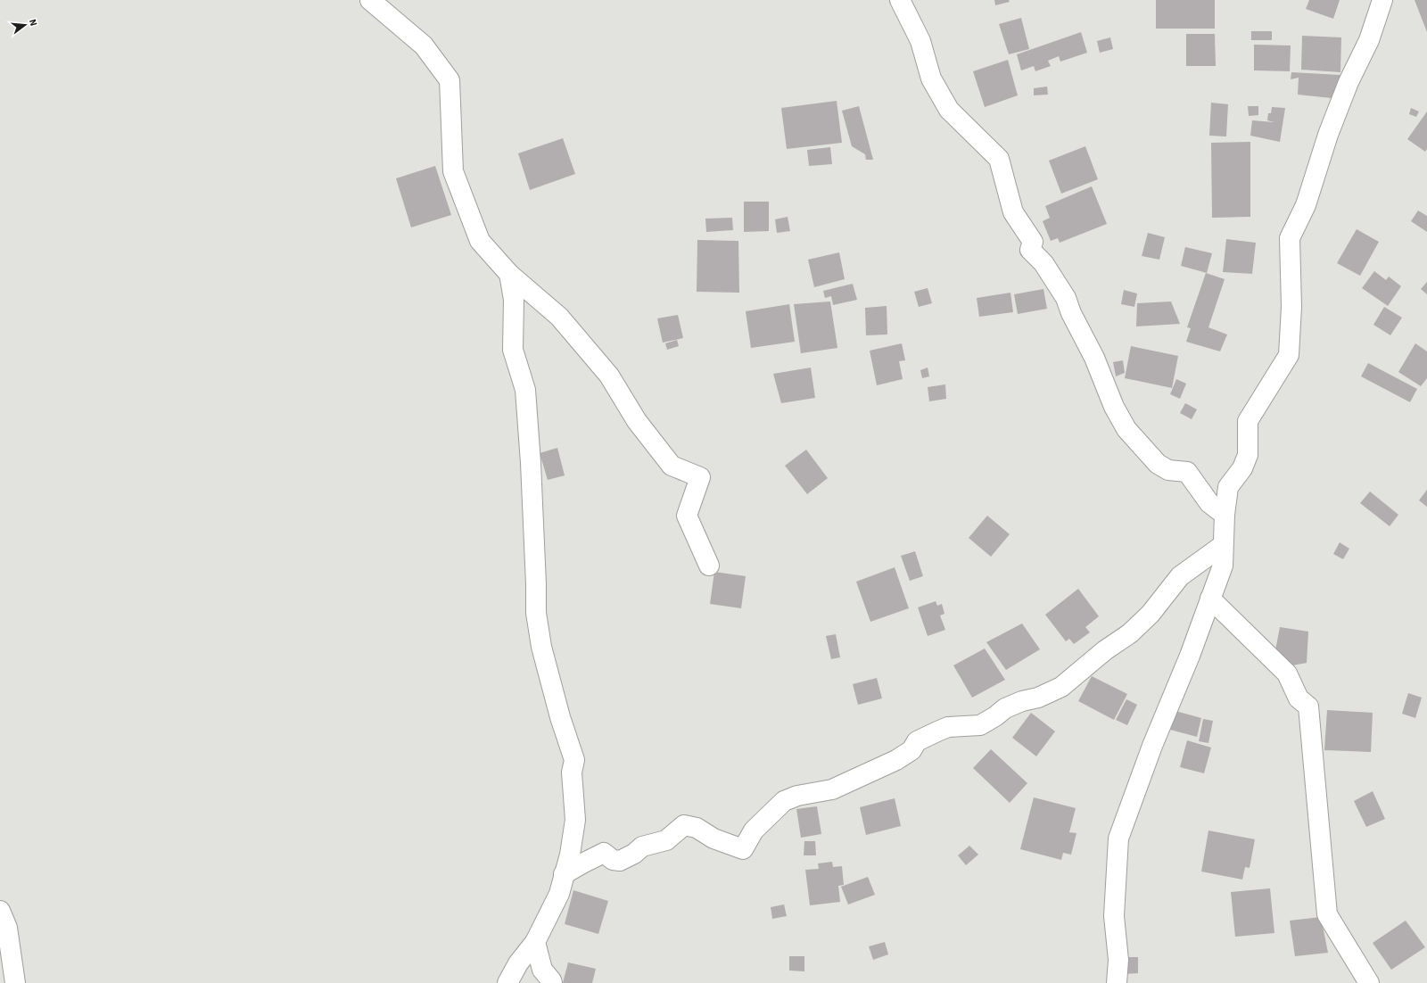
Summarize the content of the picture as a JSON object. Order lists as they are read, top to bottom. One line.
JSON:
{"north":"right"}
